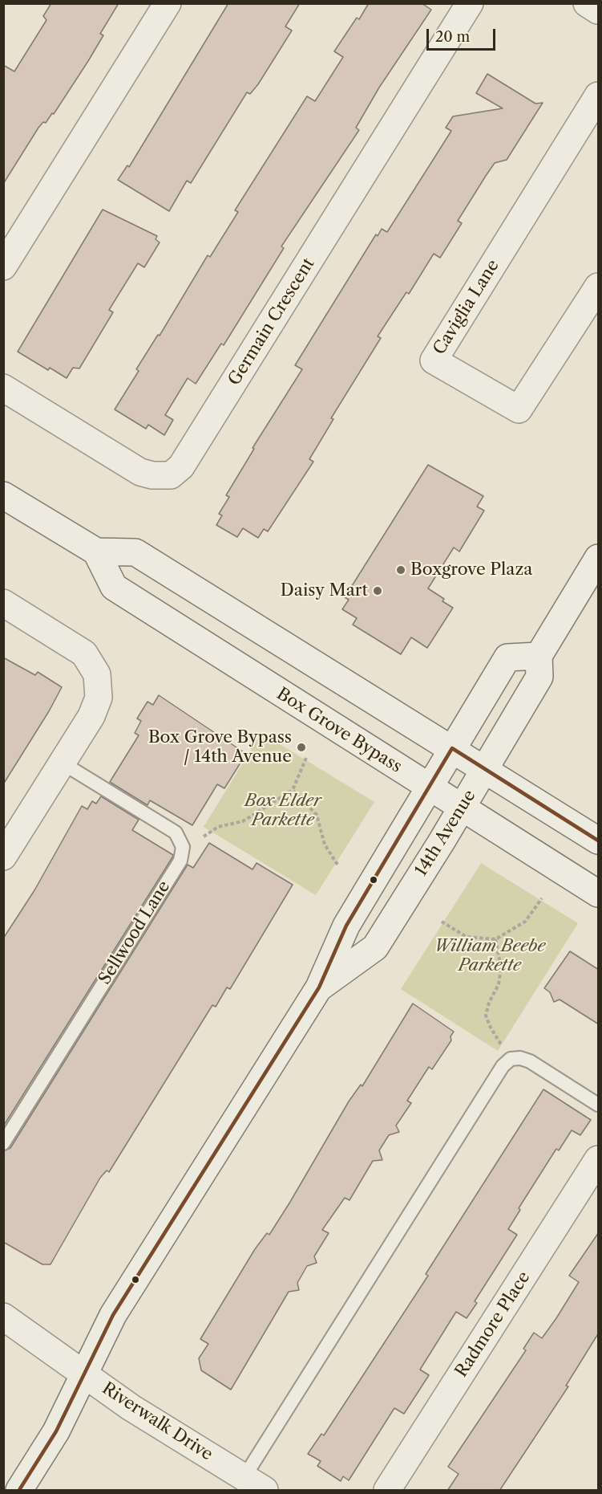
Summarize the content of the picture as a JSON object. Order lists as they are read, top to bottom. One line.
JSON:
{"streets":{"main road":["Caviglia Lane","Germain Crescent","Box Grove Bypass","14th Avenue","Radmore Place","Riverwalk Drive"],"lane":["Sellwood Lane"]},"crossings":[["Box Grove Bypass","14th Avenue"],["14th Avenue","Riverwalk Drive"]],"parks":["Box Elder Parkette","William Beebe Parkette"],"places":["Boxgrove Plaza","Daisy Mart","Box Grove Bypass / 14th Avenue"],"scale_bar":"20 m"}
